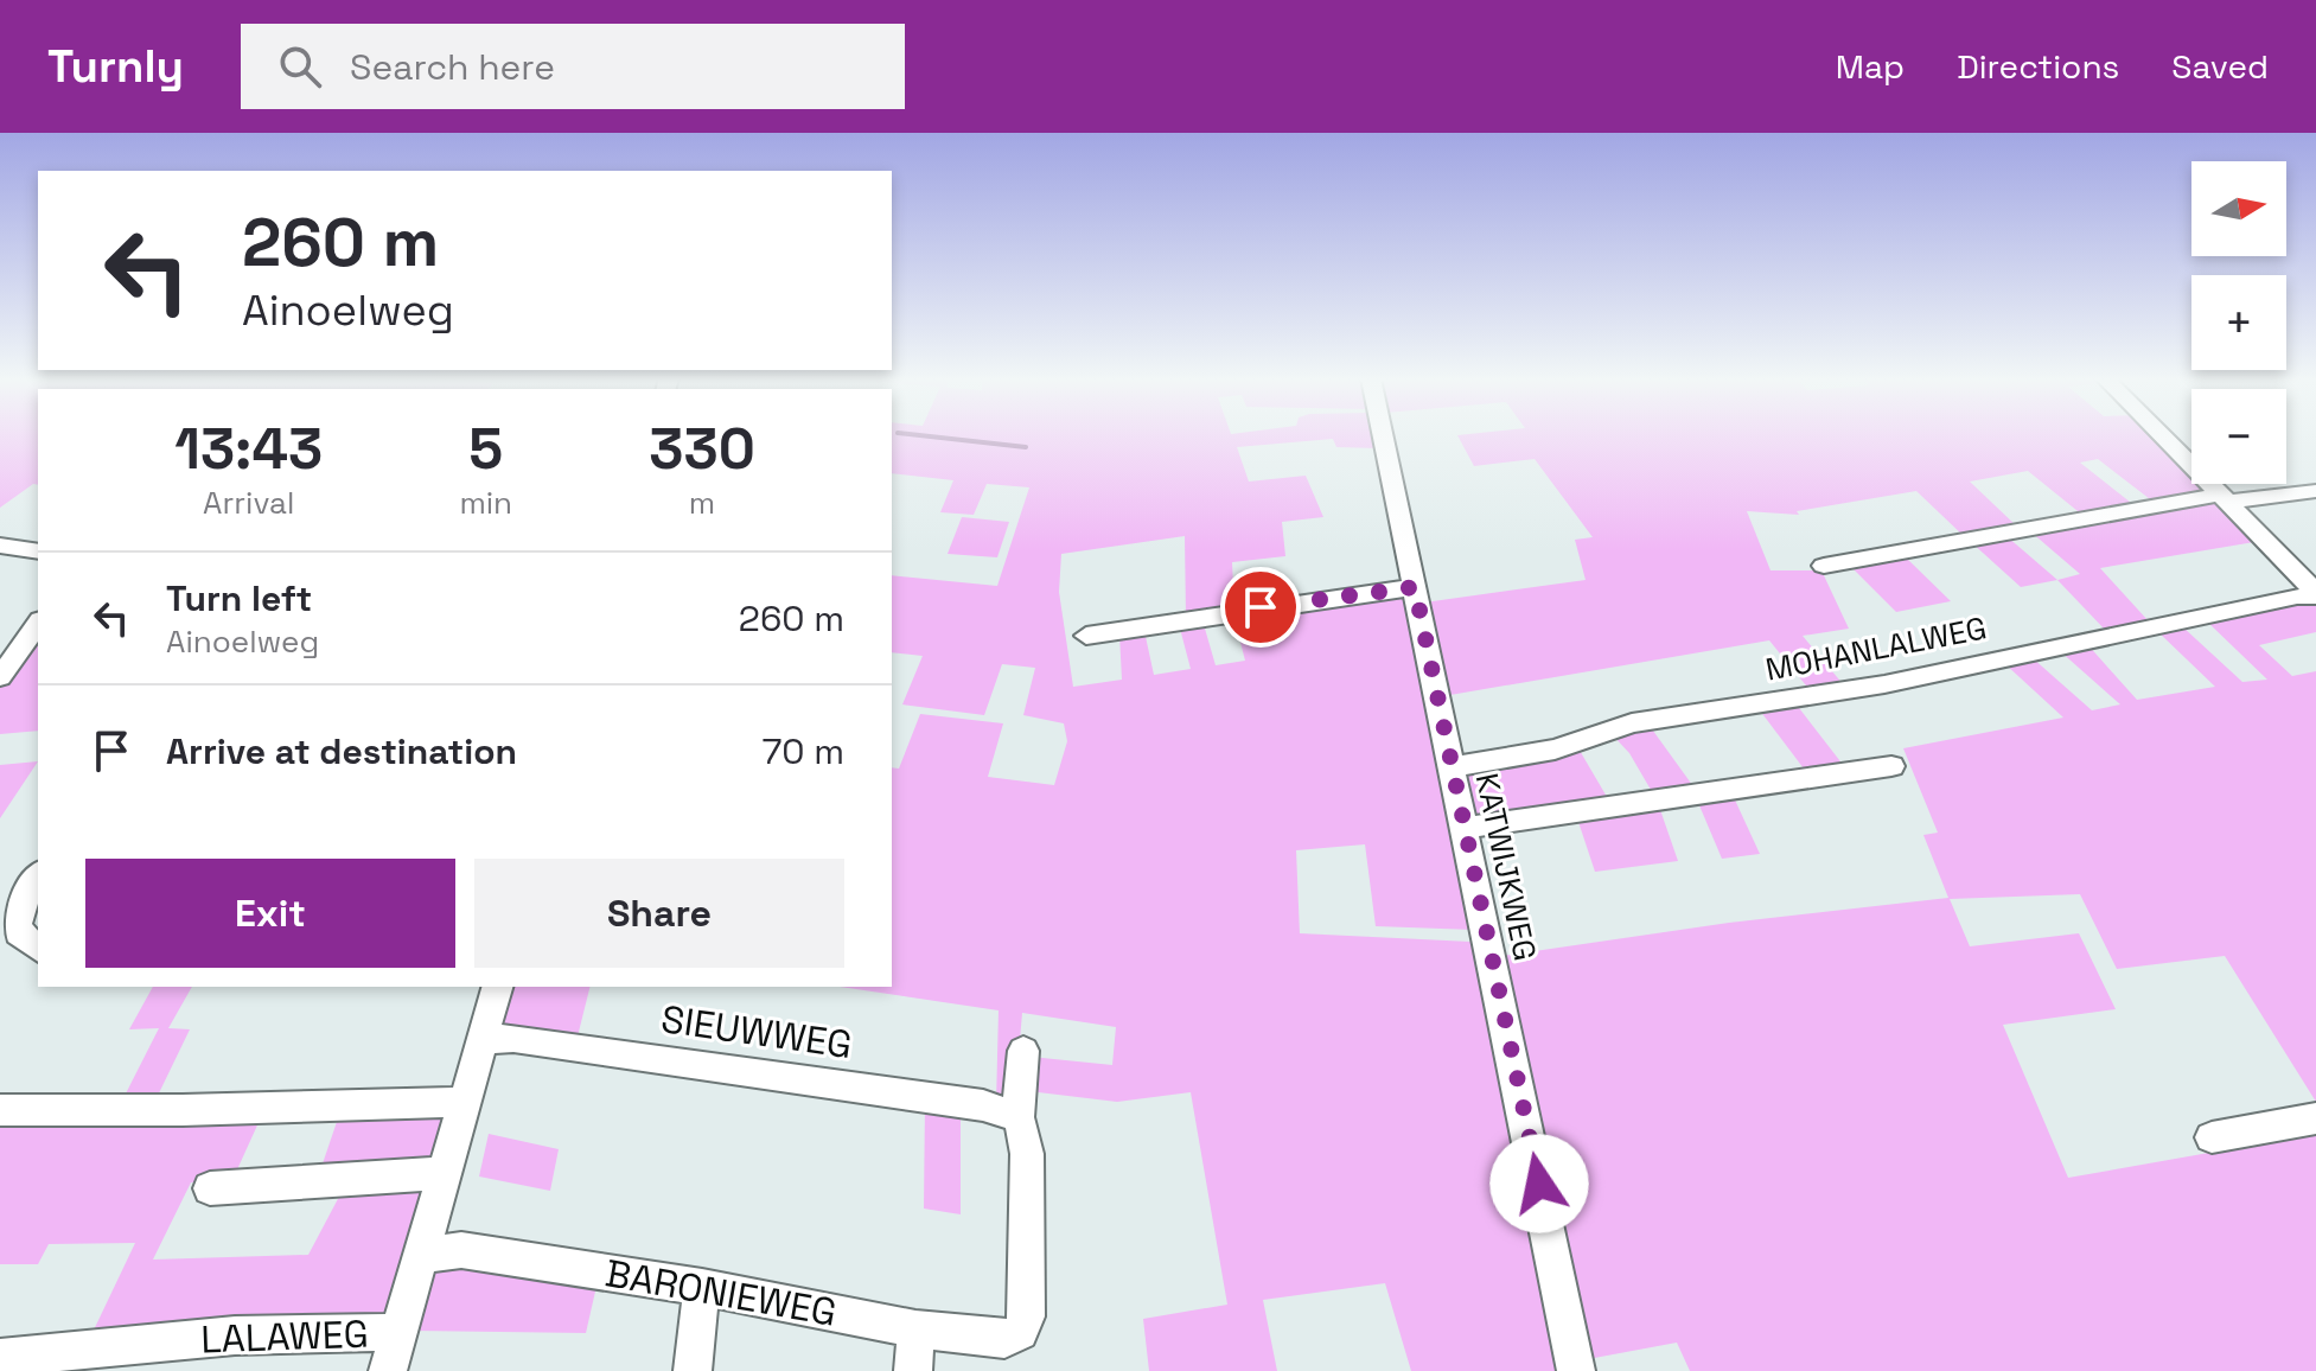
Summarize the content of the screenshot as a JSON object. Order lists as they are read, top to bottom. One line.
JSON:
{"streets":{"street":["MOHANLALWEG","KATWIJKWEG","SIEUWWEG","BARONIEWEG","LALAWEG"]},"crossings":[["MOHANLALWEG","KATWIJKWEG"],["SIEUWWEG","BARONIEWEG"]],"north":"right","page":{"header":"Turnly","search":"Search here","nav":["Map","Directions","Saved"],"map_buttons":["+","−"],"turn":["260 m","Ainoelweg"],"eta":["13:43","Arrival","5","min","330","m"],"list":[{"name":"Turn left","note":"Ainoelweg","value":"260 m"},{"name":"Arrive at destination","value":"70 m"}],"buttons":["Exit","Share"]}}
